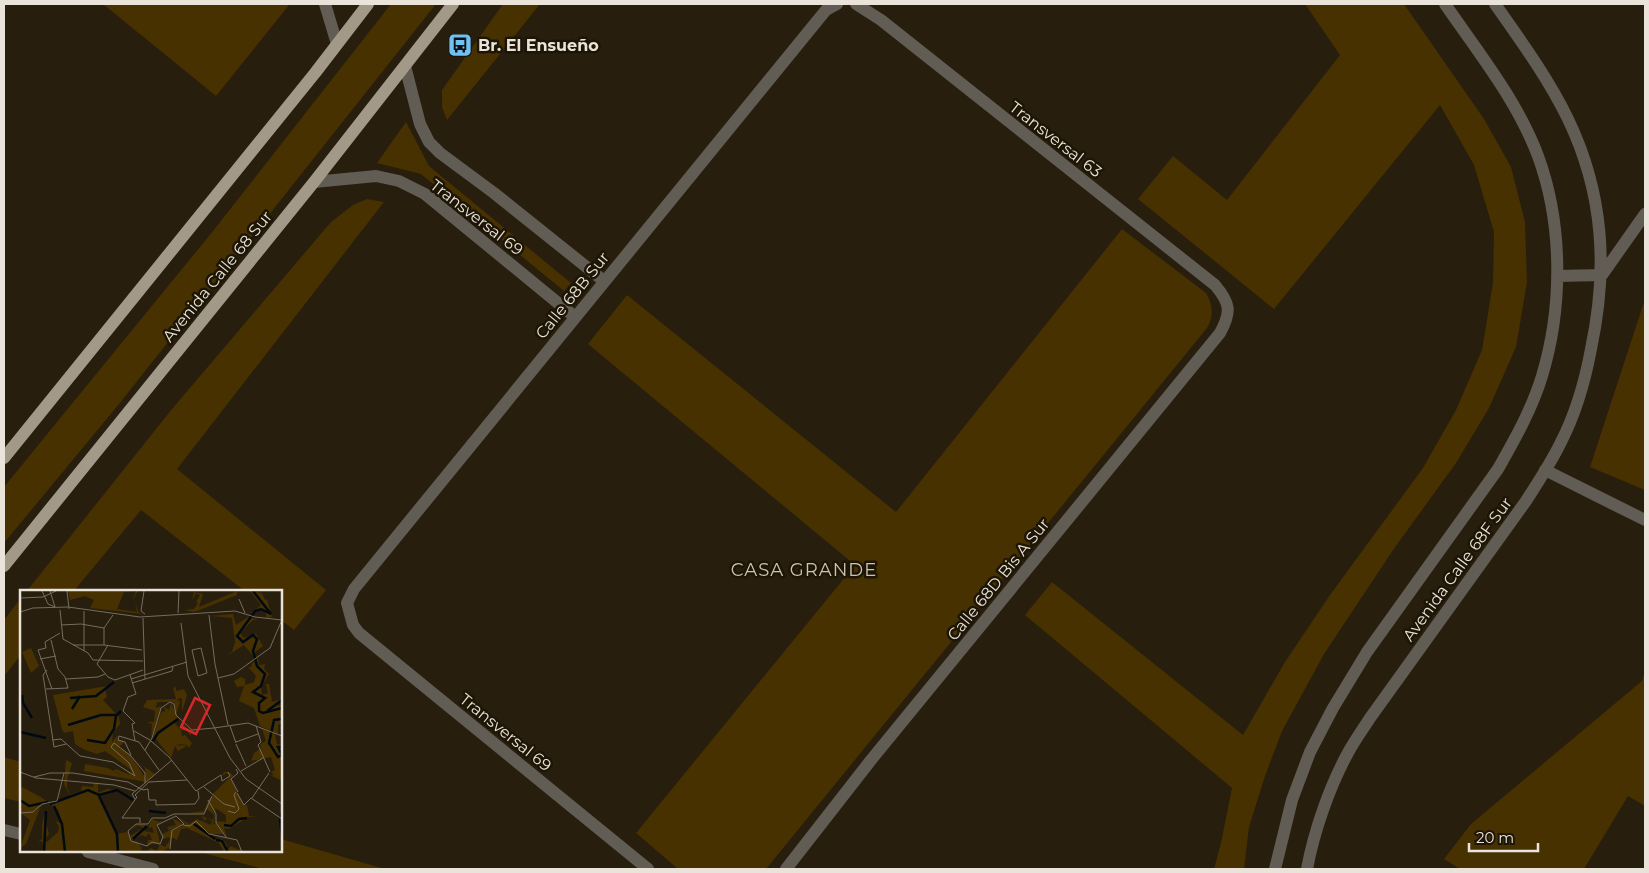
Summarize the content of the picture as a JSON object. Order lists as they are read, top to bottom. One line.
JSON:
{"streets":{"main road":["Avenida Calle 68 Sur"],"street":["Transversal 63","Transversal 69","Calle 68B Sur","Avenida Calle 68F Sur","Calle 68D Bis A Sur"]},"crossings":[["Transversal 63","Calle 68D Bis A Sur"],["Transversal 69","Avenida Calle 68 Sur"],["Transversal 69","Calle 68B Sur"]],"districts":["CASA GRANDE"],"places":{"bus stop":["Br. El Ensueño"]},"scale_bar":"20 m"}
